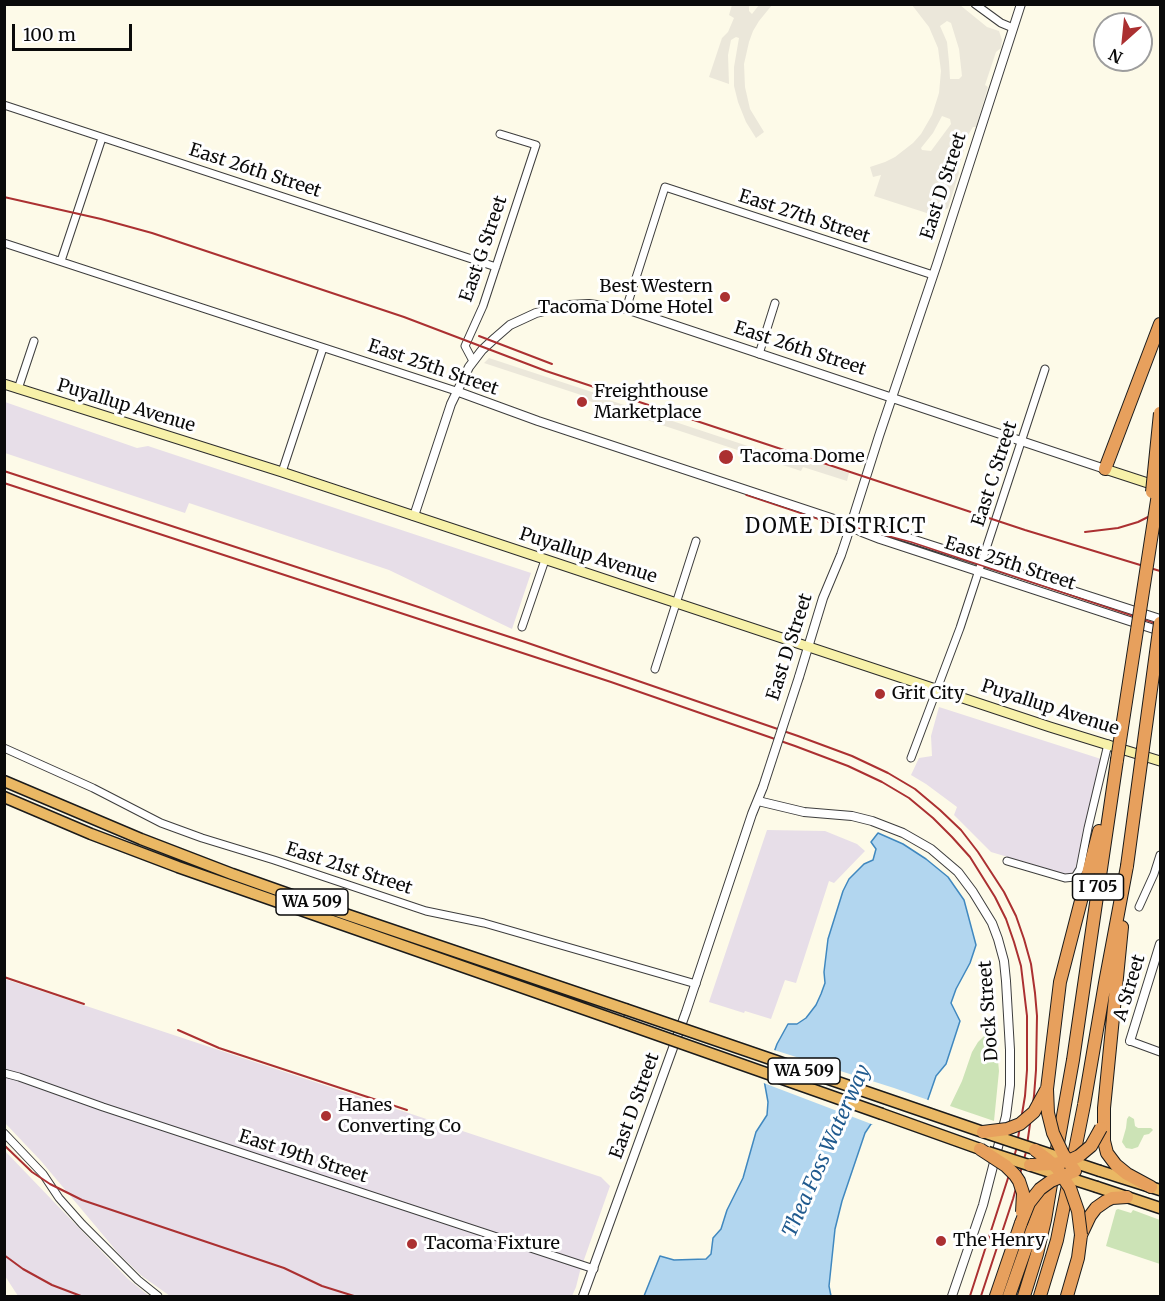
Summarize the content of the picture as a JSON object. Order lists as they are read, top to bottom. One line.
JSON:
{"streets":{"highway":["I 705","WA 509"],"main road":["East 26th Street","Puyallup Avenue"],"street":["East D Street","East 27th Street","East G Street","East 25th Street","East C Street","East 21st Street","A Street","Dock Street","East 19th Street"]},"crossings":[["East 26th Street","East D Street"],["East 26th Street","East 27th Street"],["East 26th Street","East G Street"],["East 26th Street","East 25th Street"],["East 26th Street","East C Street"],["East D Street","East 27th Street"],["East D Street","East 25th Street"],["East D Street","Puyallup Avenue"],["East D Street","East 21st Street"],["East D Street","Dock Street"],["East D Street","East 19th Street"],["East 25th Street","East C Street"],["East 25th Street","I 705"],["Puyallup Avenue","East C Street"]],"districts":["DOME DISTRICT"],"water":["Thea Foss Waterway"],"places":["Best Western Tacoma Dome Hotel","Freighthouse Marketplace","Tacoma Dome","Grit City","Hanes Converting Co","The Henry","Tacoma Fixture"],"scale_bar":"100 m","north":"bottom left"}
